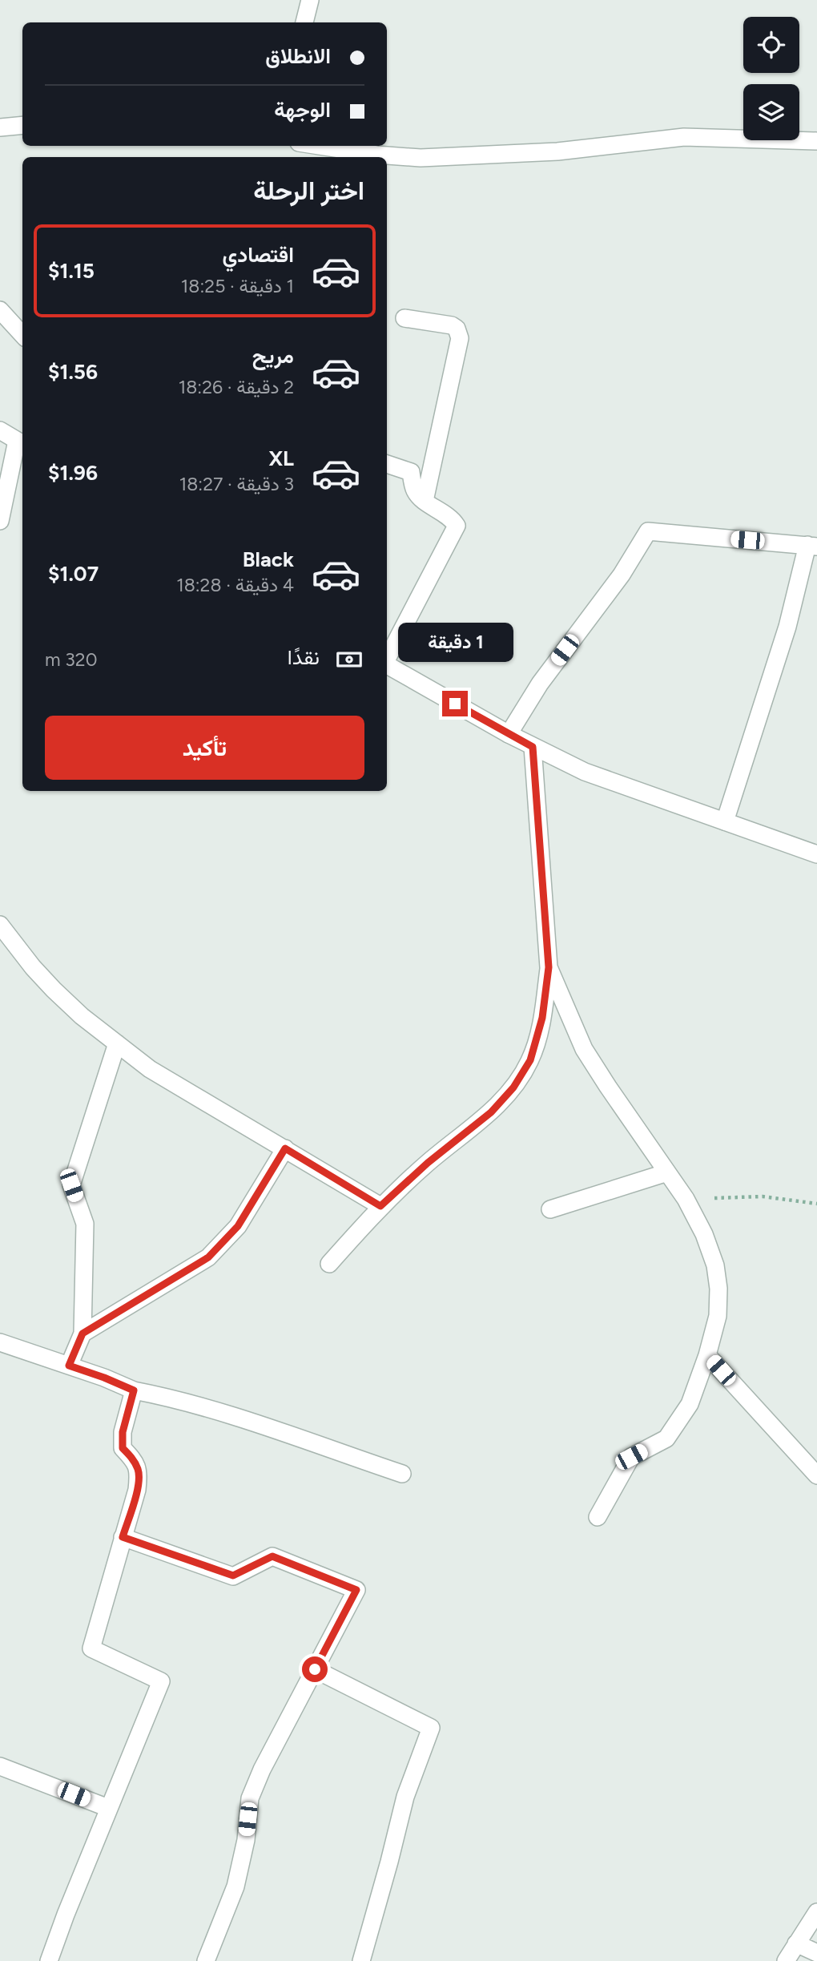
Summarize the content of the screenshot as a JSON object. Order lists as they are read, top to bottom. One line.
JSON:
{"page":{"banner":["الانطلاق","الوجهة"],"heading":"اختر الرحلة","list":[{"name":"اقتصادي","note":"1 دقيقة · 18:25","value":"$1.15"},{"name":"مريح","note":"2 دقيقة · 18:26","value":"$1.56"},{"name":"XL","note":"3 دقيقة · 18:27","value":"$1.96"},{"name":"Black","note":"4 دقيقة · 18:28","value":"$1.07"}],"bubble":"1 دقيقة","pay":["نقدًا","320 m"],"buttons":"تأكيد"}}
